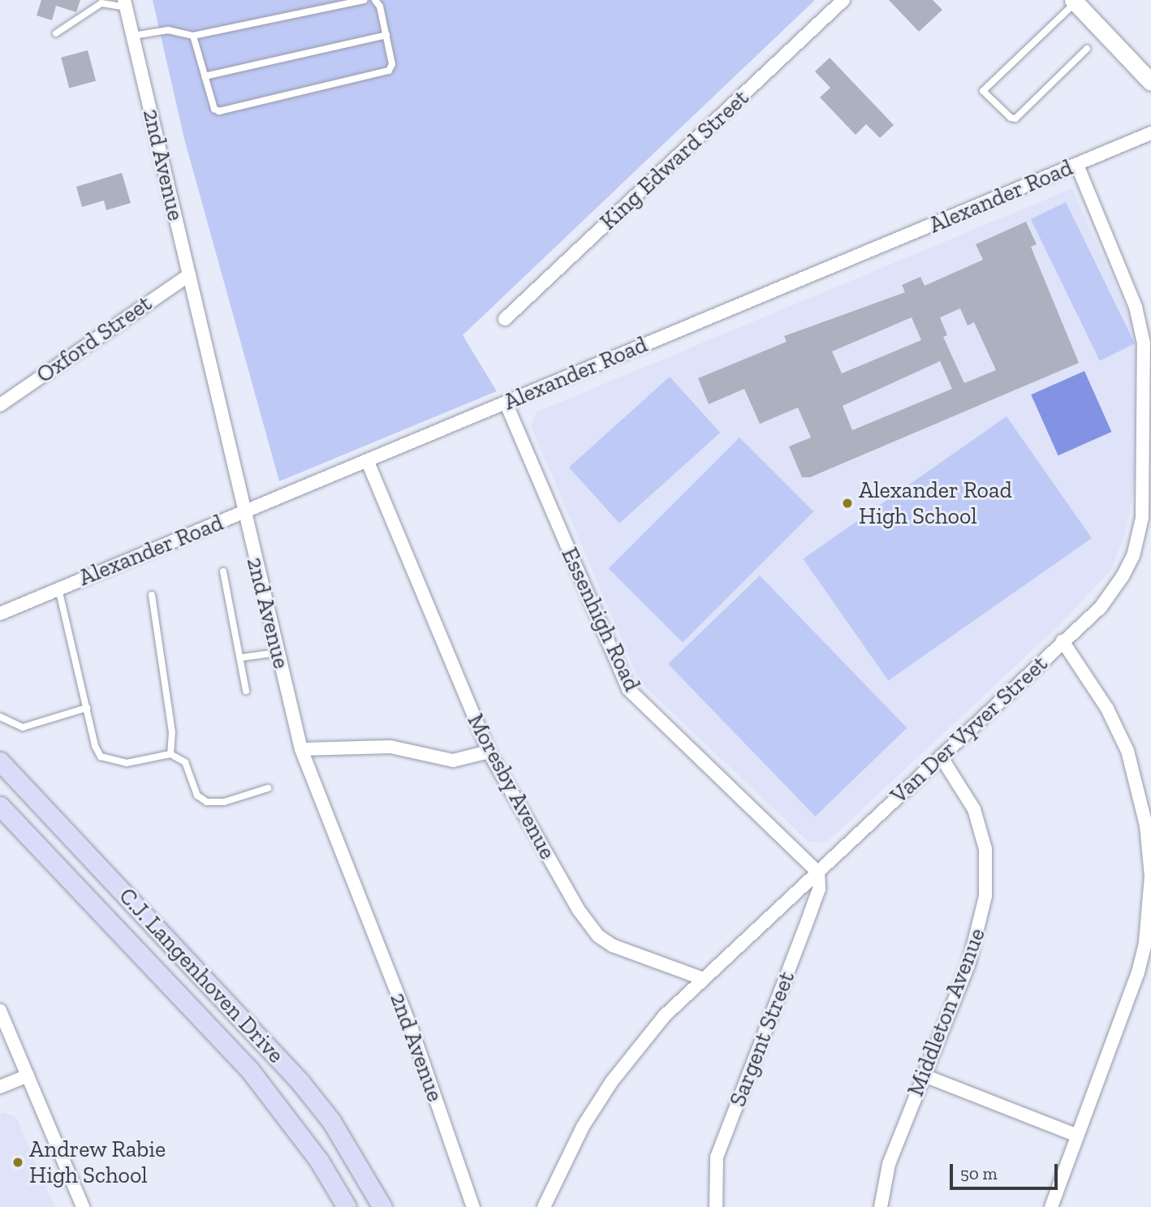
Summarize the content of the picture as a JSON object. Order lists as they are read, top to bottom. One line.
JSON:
{"streets":{"main road":["C.J. Langenhoven Drive"],"street":["King Edward Street","2nd Avenue","Alexander Road","Oxford Street","Essenhigh Road","Van Der Vyver Street","Moresby Avenue","Middleton Avenue","Sargent Street"]},"crossings":[["2nd Avenue","Alexander Road"],["2nd Avenue","Oxford Street"],["Alexander Road","Essenhigh Road"],["Alexander Road","Van Der Vyver Street"],["Alexander Road","Moresby Avenue"],["Essenhigh Road","Van Der Vyver Street"],["Essenhigh Road","Sargent Street"],["Van Der Vyver Street","Moresby Avenue"],["Van Der Vyver Street","Middleton Avenue"],["Van Der Vyver Street","Sargent Street"]],"places":["Alexander Road High School","Andrew Rabie High School"],"scale_bar":"50 m"}
